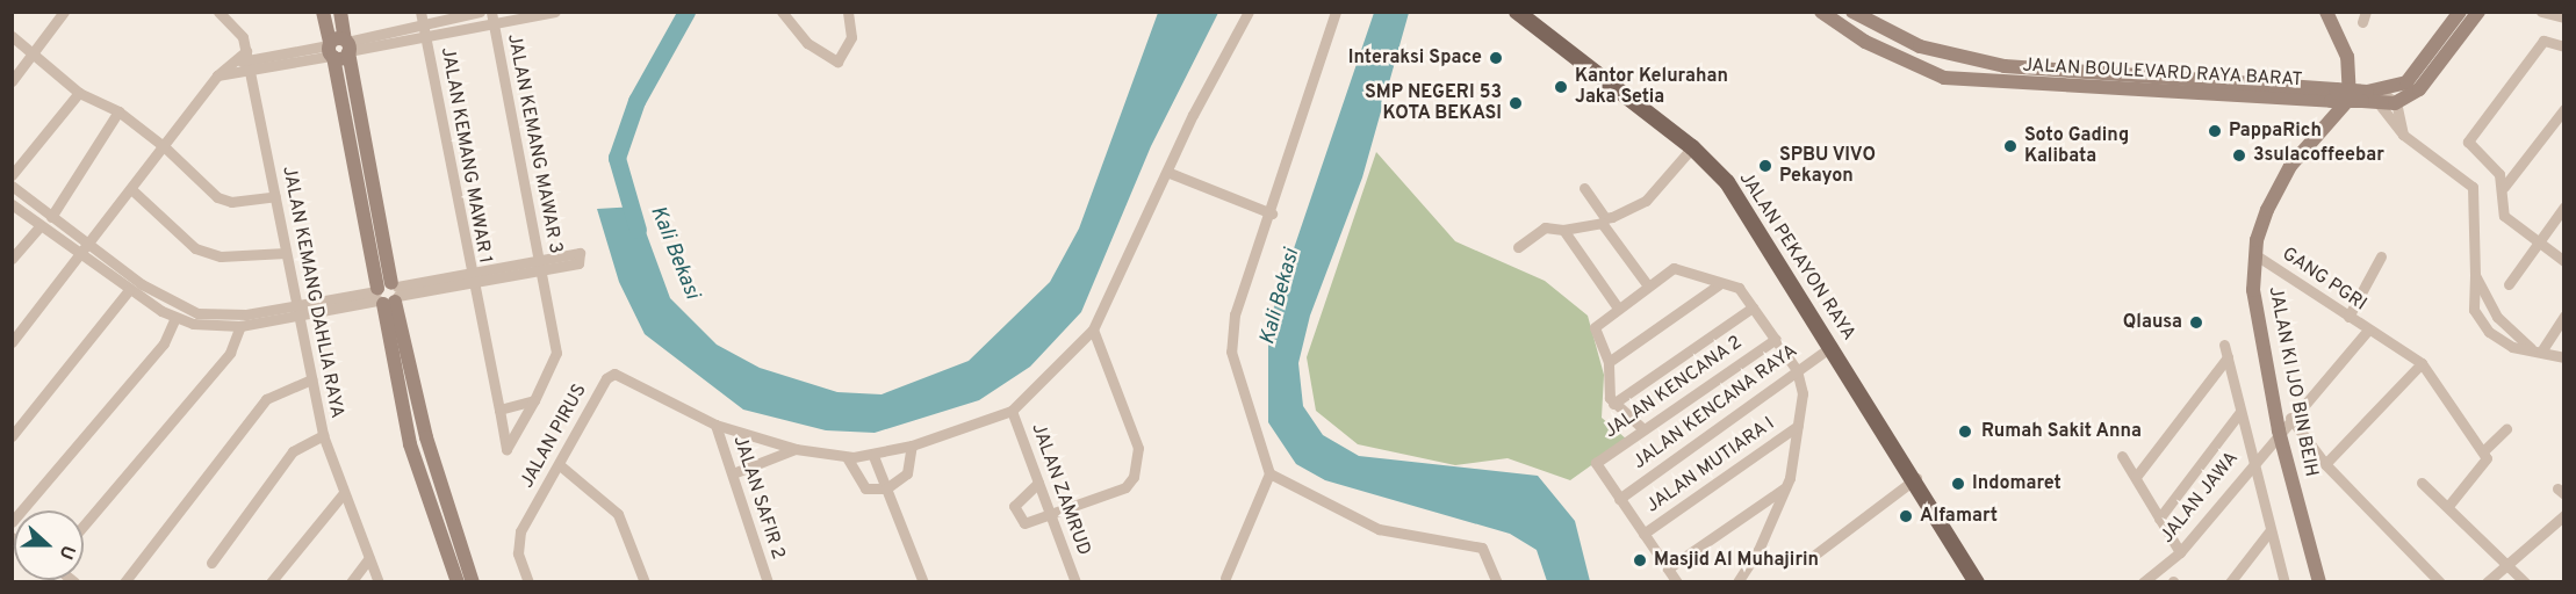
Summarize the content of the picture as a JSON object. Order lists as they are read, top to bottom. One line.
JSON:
{"streets":{"main road":["JALAN PEKAYON RAYA"],"street":["JALAN BOULEVARD RAYA BARAT","JALAN KEMANG MAWAR 3","JALAN KEMANG MAWAR 1","GANG PGRI","JALAN KEMANG DAHLIA RAYA","JALAN KI IJO BIN BEIH","JALAN KENCANA 2","JALAN KENCANA RAYA","JALAN PIRUS","JALAN MUTIARA I","JALAN ZAMRUD","JALAN SAFIR 2","JALAN JAWA"]},"crossings":[["JALAN KEMANG MAWAR 3","JALAN KEMANG MAWAR 1"],["JALAN PEKAYON RAYA","JALAN KENCANA RAYA"],["GANG PGRI","JALAN KI IJO BIN BEIH"],["GANG PGRI","JALAN JAWA"],["JALAN KI IJO BIN BEIH","JALAN JAWA"],["JALAN KENCANA 2","JALAN KENCANA RAYA"],["JALAN PIRUS","JALAN ZAMRUD"],["JALAN PIRUS","JALAN SAFIR 2"]],"water":["Kali Bekasi"],"places":["Interaksi Space","Kantor Kelurahan Jaka Setia","SMP NEGERI 53 KOTA BEKASI","PappaRich","Soto Gading Kalibata","3sulacoffeebar","SPBU VIVO Pekayon","Qlausa","Rumah Sakit Anna","Indomaret","Alfamart","Masjid Al Muhajirin"],"north":"right"}
